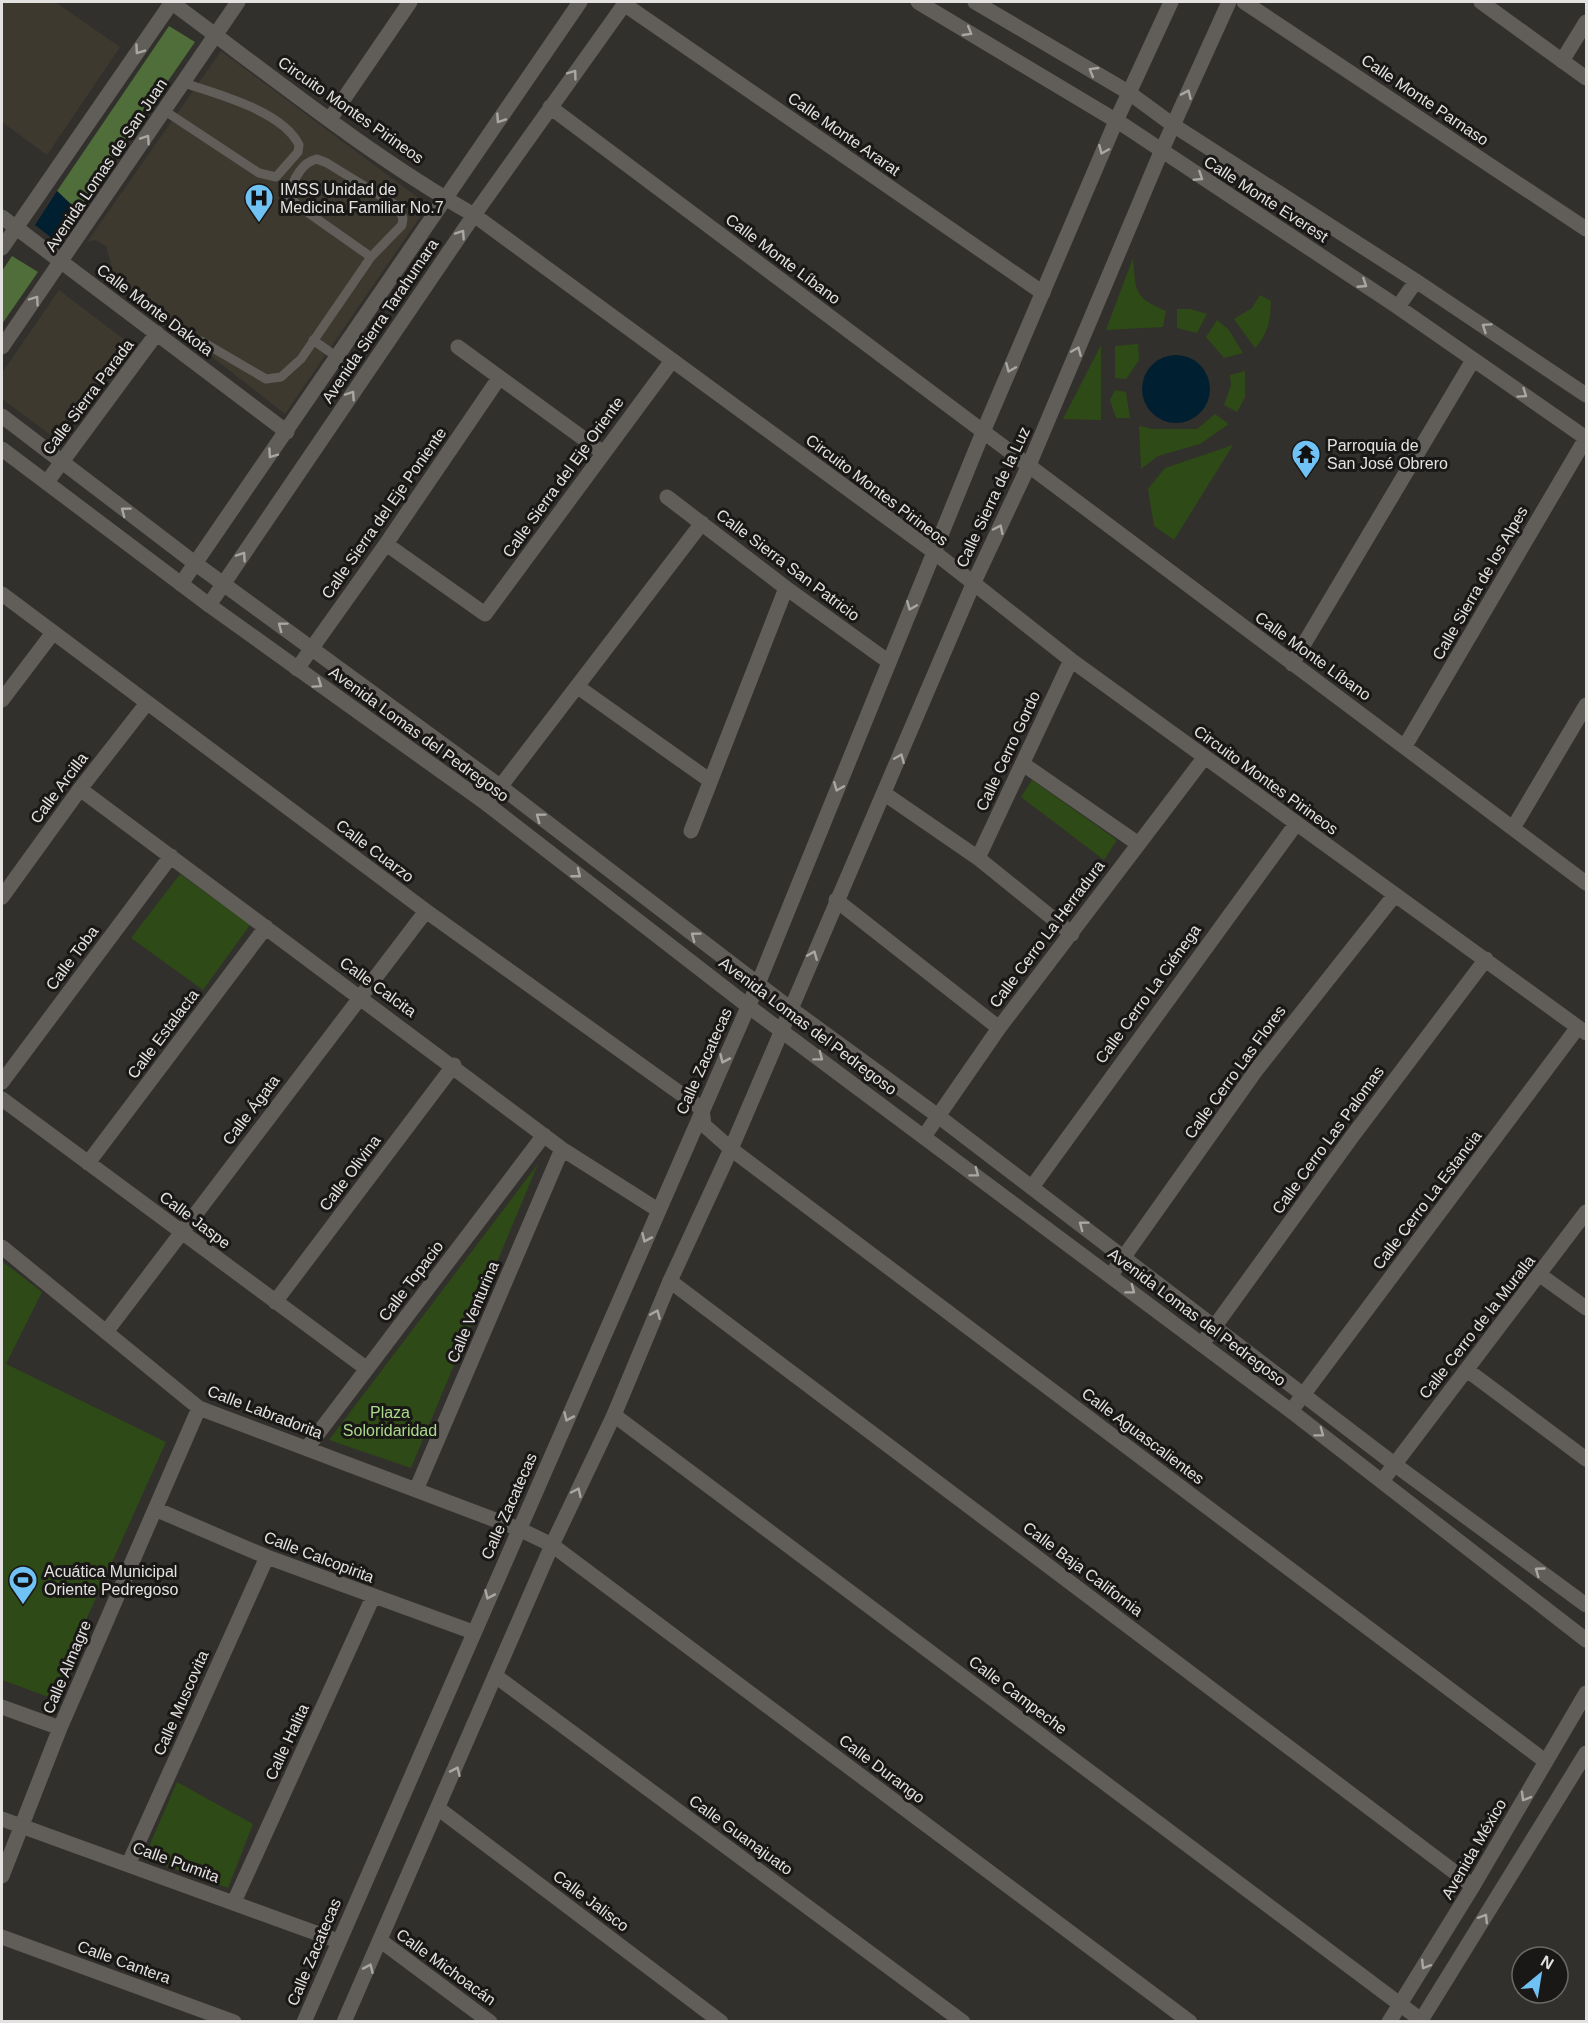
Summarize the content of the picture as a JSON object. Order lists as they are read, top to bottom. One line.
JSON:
{"streets":{"street":["Calle Monte Parnaso","Circuito Montes Pirineos","Calle Monte Ararat","Avenida Lomas de San Juan","Calle Monte Everest","Calle Monte Líbano","Calle Monte Dakota","Avenida Sierra Tarahumara","Calle Sierra Parada","Calle Sierra del Eje Oriente","Calle Sierra de la Luz","Calle Sierra del Eje Poniente","Calle Sierra San Patricio","Calle Sierra de los Alpes","Avenida Lomas del Pedregoso","Calle Cerro Gordo","Calle Arcilla","Calle Cuarzo","Calle Cerro La Herradura","Calle Toba","Calle Calcita","Calle Cerro La Ciénega","Calle Estalacta","Calle Zacatecas","Calle Cerro Las Flores","Calle Ágata","Calle Cerro Las Palomas","Calle Olivina","Calle Cerro La Estancia","Calle Jaspe","Calle Topacio","Calle Venturina","Calle Cerro de la Muralla","Calle Labradorita","Calle Aguascalientes","Calle Calcopirita","Calle Baja California","Calle Almagre","Calle Campeche","Calle Muscovita","Calle Halita","Calle Durango","Calle Guanajuato","Avenida México","Calle Pumita","Calle Jalisco","Calle Cantera","Calle Michoacán"]},"crossings":[["Circuito Montes Pirineos","Avenida Lomas de San Juan"],["Circuito Montes Pirineos","Avenida Sierra Tarahumara"],["Circuito Montes Pirineos","Calle Sierra del Eje Oriente"],["Circuito Montes Pirineos","Calle Sierra de la Luz"],["Circuito Montes Pirineos","Calle Cerro Gordo"],["Circuito Montes Pirineos","Calle Cerro La Herradura"],["Circuito Montes Pirineos","Calle Cerro La Ciénega"],["Circuito Montes Pirineos","Calle Cerro Las Flores"],["Circuito Montes Pirineos","Calle Cerro Las Palomas"],["Circuito Montes Pirineos","Calle Cerro La Estancia"],["Calle Monte Ararat","Avenida Sierra Tarahumara"],["Calle Monte Ararat","Calle Sierra de la Luz"],["Avenida Lomas de San Juan","Calle Monte Dakota"],["Calle Monte Everest","Calle Sierra de la Luz"],["Calle Monte Everest","Calle Sierra de los Alpes"],["Calle Monte Líbano","Avenida Sierra Tarahumara"],["Calle Monte Líbano","Calle Sierra de la Luz"],["Calle Monte Líbano","Calle Sierra de los Alpes"],["Calle Monte Dakota","Avenida Sierra Tarahumara"],["Calle Monte Dakota","Calle Sierra Parada"],["Avenida Sierra Tarahumara","Avenida Lomas del Pedregoso"],["Calle Sierra Parada","Avenida Lomas del Pedregoso"],["Calle Sierra del Eje Oriente","Calle Sierra del Eje Poniente"],["Calle Sierra de la Luz","Calle Sierra San Patricio"],["Calle Sierra de la Luz","Avenida Lomas del Pedregoso"],["Calle Sierra de la Luz","Calle Zacatecas"],["Calle Sierra del Eje Poniente","Avenida Lomas del Pedregoso"],["Avenida Lomas del Pedregoso","Calle Cerro La Herradura"],["Avenida Lomas del Pedregoso","Calle Cerro La Ciénega"],["Avenida Lomas del Pedregoso","Calle Zacatecas"],["Avenida Lomas del Pedregoso","Calle Cerro Las Flores"],["Avenida Lomas del Pedregoso","Calle Cerro Las Palomas"],["Avenida Lomas del Pedregoso","Calle Cerro La Estancia"],["Avenida Lomas del Pedregoso","Calle Cerro de la Muralla"],["Calle Arcilla","Calle Cuarzo"],["Calle Arcilla","Calle Calcita"],["Calle Cuarzo","Calle Zacatecas"],["Calle Cuarzo","Calle Ágata"],["Calle Toba","Calle Calcita"],["Calle Calcita","Calle Estalacta"],["Calle Calcita","Calle Zacatecas"],["Calle Calcita","Calle Ágata"],["Calle Calcita","Calle Olivina"],["Calle Calcita","Calle Topacio"],["Calle Calcita","Calle Venturina"],["Calle Estalacta","Calle Jaspe"],["Calle Zacatecas","Calle Labradorita"],["Calle Zacatecas","Calle Aguascalientes"],["Calle Zacatecas","Calle Calcopirita"],["Calle Zacatecas","Calle Baja California"],["Calle Zacatecas","Calle Campeche"],["Calle Zacatecas","Calle Durango"],["Calle Zacatecas","Calle Guanajuato"],["Calle Zacatecas","Calle Pumita"],["Calle Zacatecas","Calle Jalisco"],["Calle Zacatecas","Calle Michoacán"],["Calle Ágata","Calle Jaspe"],["Calle Ágata","Calle Labradorita"],["Calle Olivina","Calle Jaspe"],["Calle Jaspe","Calle Topacio"],["Calle Topacio","Calle Labradorita"],["Calle Venturina","Calle Labradorita"],["Calle Labradorita","Calle Almagre"],["Calle Labradorita","Calle Durango"],["Calle Aguascalientes","Avenida México"],["Calle Calcopirita","Calle Almagre"],["Calle Calcopirita","Calle Muscovita"],["Calle Calcopirita","Calle Halita"],["Calle Baja California","Avenida México"],["Calle Almagre","Calle Pumita"],["Calle Campeche","Avenida México"],["Calle Muscovita","Calle Pumita"],["Calle Halita","Calle Pumita"]],"parks":["Plaza Soloridaridad"],"places":{"hospital":["IMSS Unidad de Medicina Familiar No.7"],"temple":["Parroquia de San José Obrero"],"sports":["Acuática Municipal Oriente Pedregoso"]},"north":"top right"}
